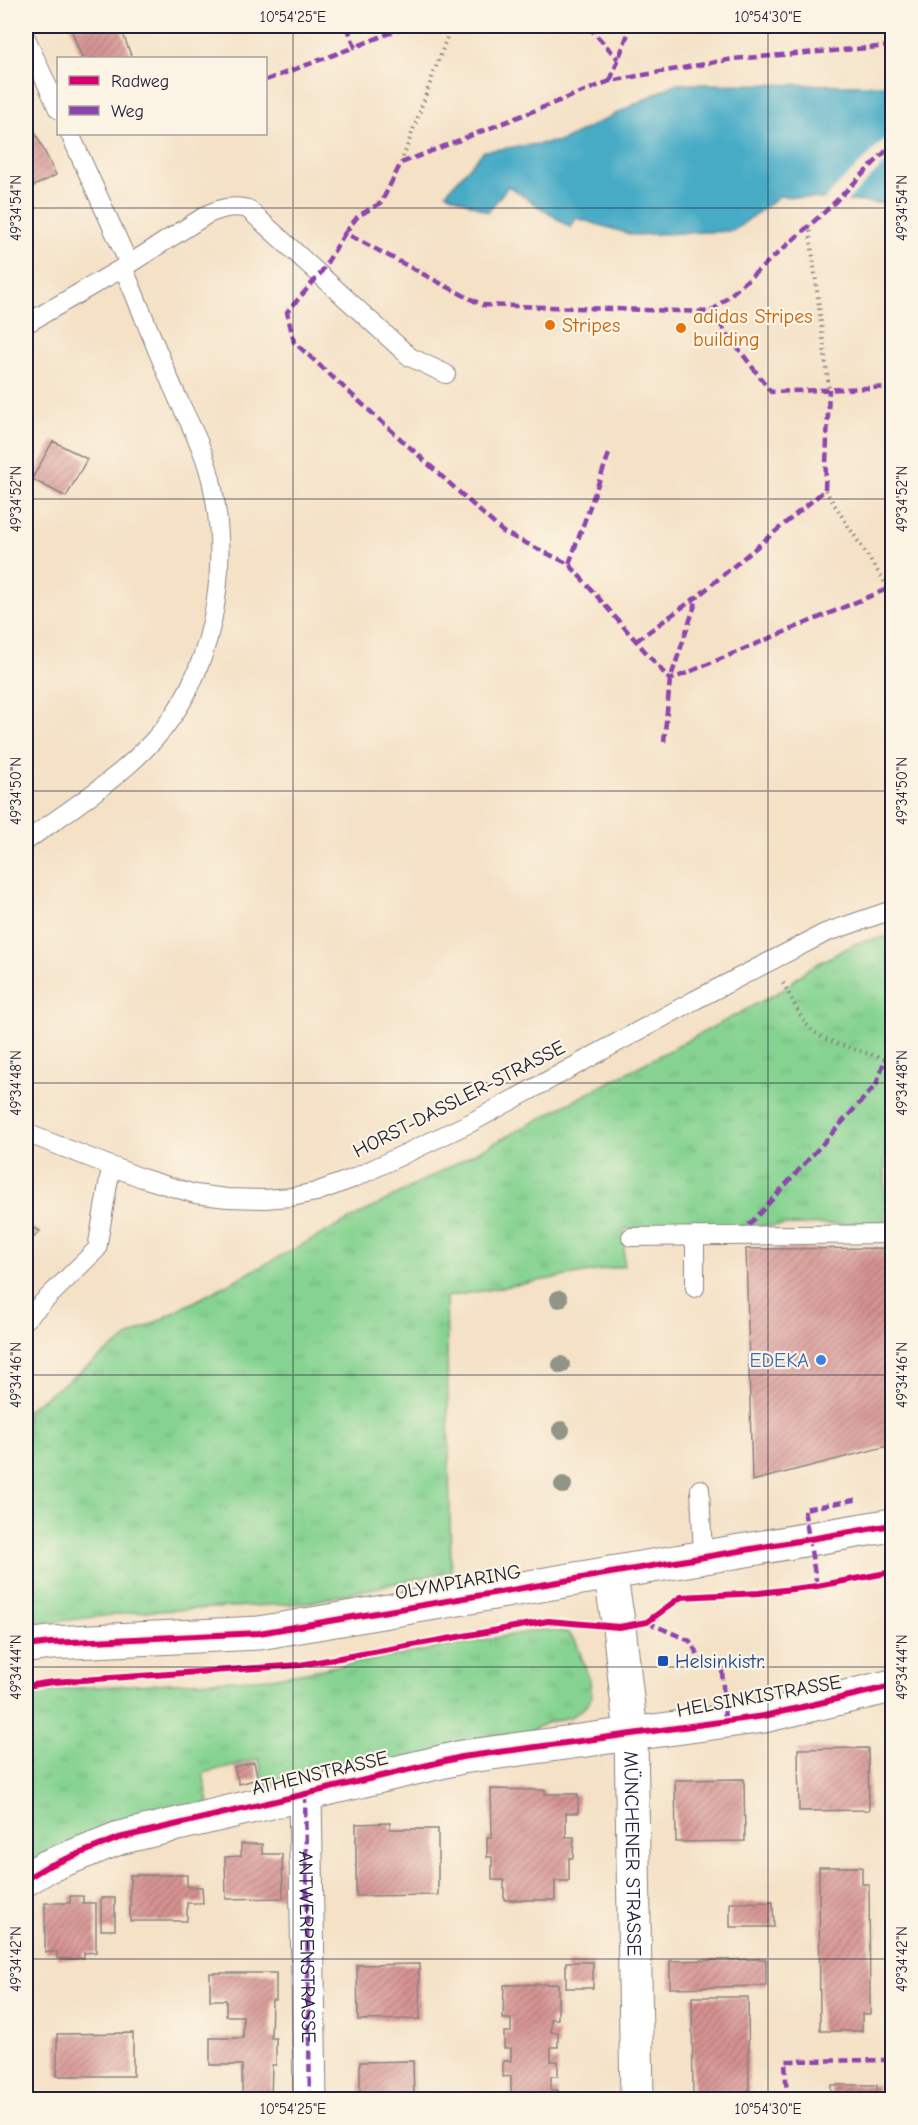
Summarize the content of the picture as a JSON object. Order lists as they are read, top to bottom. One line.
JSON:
{"streets":{"street":["OLYMPIARING","HELSINKISTRASSE","ATHENSTRASSE","MÜNCHENER STRASSE","ANTWERPENSTRASSE"],"lane":["HORST-DASSLER-STRASSE"]},"crossings":[["OLYMPIARING","MÜNCHENER STRASSE"],["HELSINKISTRASSE","ATHENSTRASSE"],["HELSINKISTRASSE","MÜNCHENER STRASSE"],["ATHENSTRASSE","MÜNCHENER STRASSE"],["ATHENSTRASSE","ANTWERPENSTRASSE"]],"places":{"other":["Stripes","adidas Stripes building","EDEKA"],"transit":["Helsinkistr."]},"legend":["Radweg","Weg"],"coordinates":["10°54'25\"E","10°54'30\"E","49°34'54\"N","49°34'52\"N","49°34'50\"N","49°34'48\"N","49°34'46\"N","49°34'44\"N","49°34'42\"N"]}
